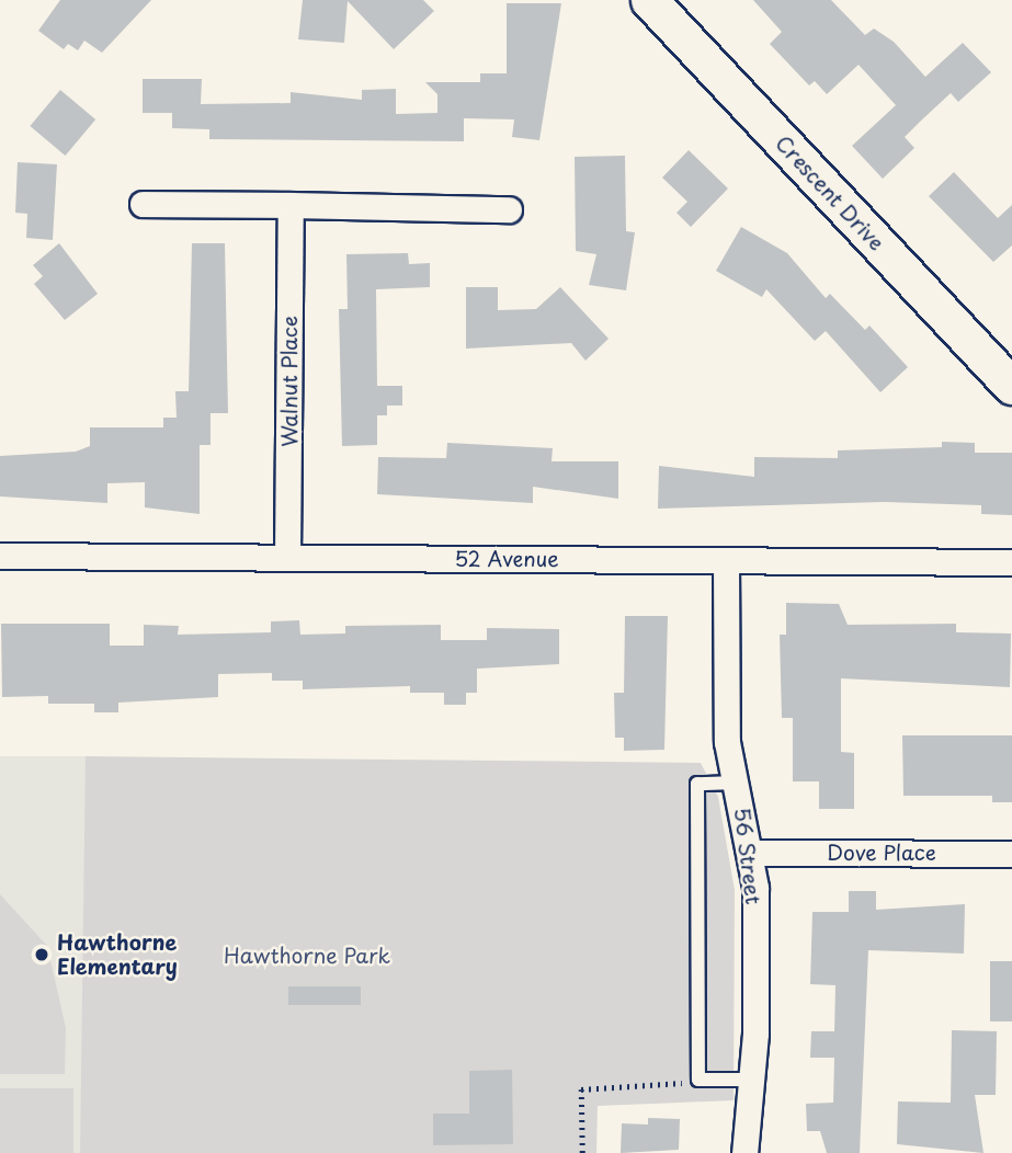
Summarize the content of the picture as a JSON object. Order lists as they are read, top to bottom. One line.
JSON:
{"streets":{"street":["Crescent Drive","Walnut Place","52 Avenue","Dove Place","56 Street"]},"crossings":[["Walnut Place","52 Avenue"],["52 Avenue","56 Street"],["Dove Place","56 Street"]],"parks":["Hawthorne Park"],"places":["Hawthorne Elementary"]}
